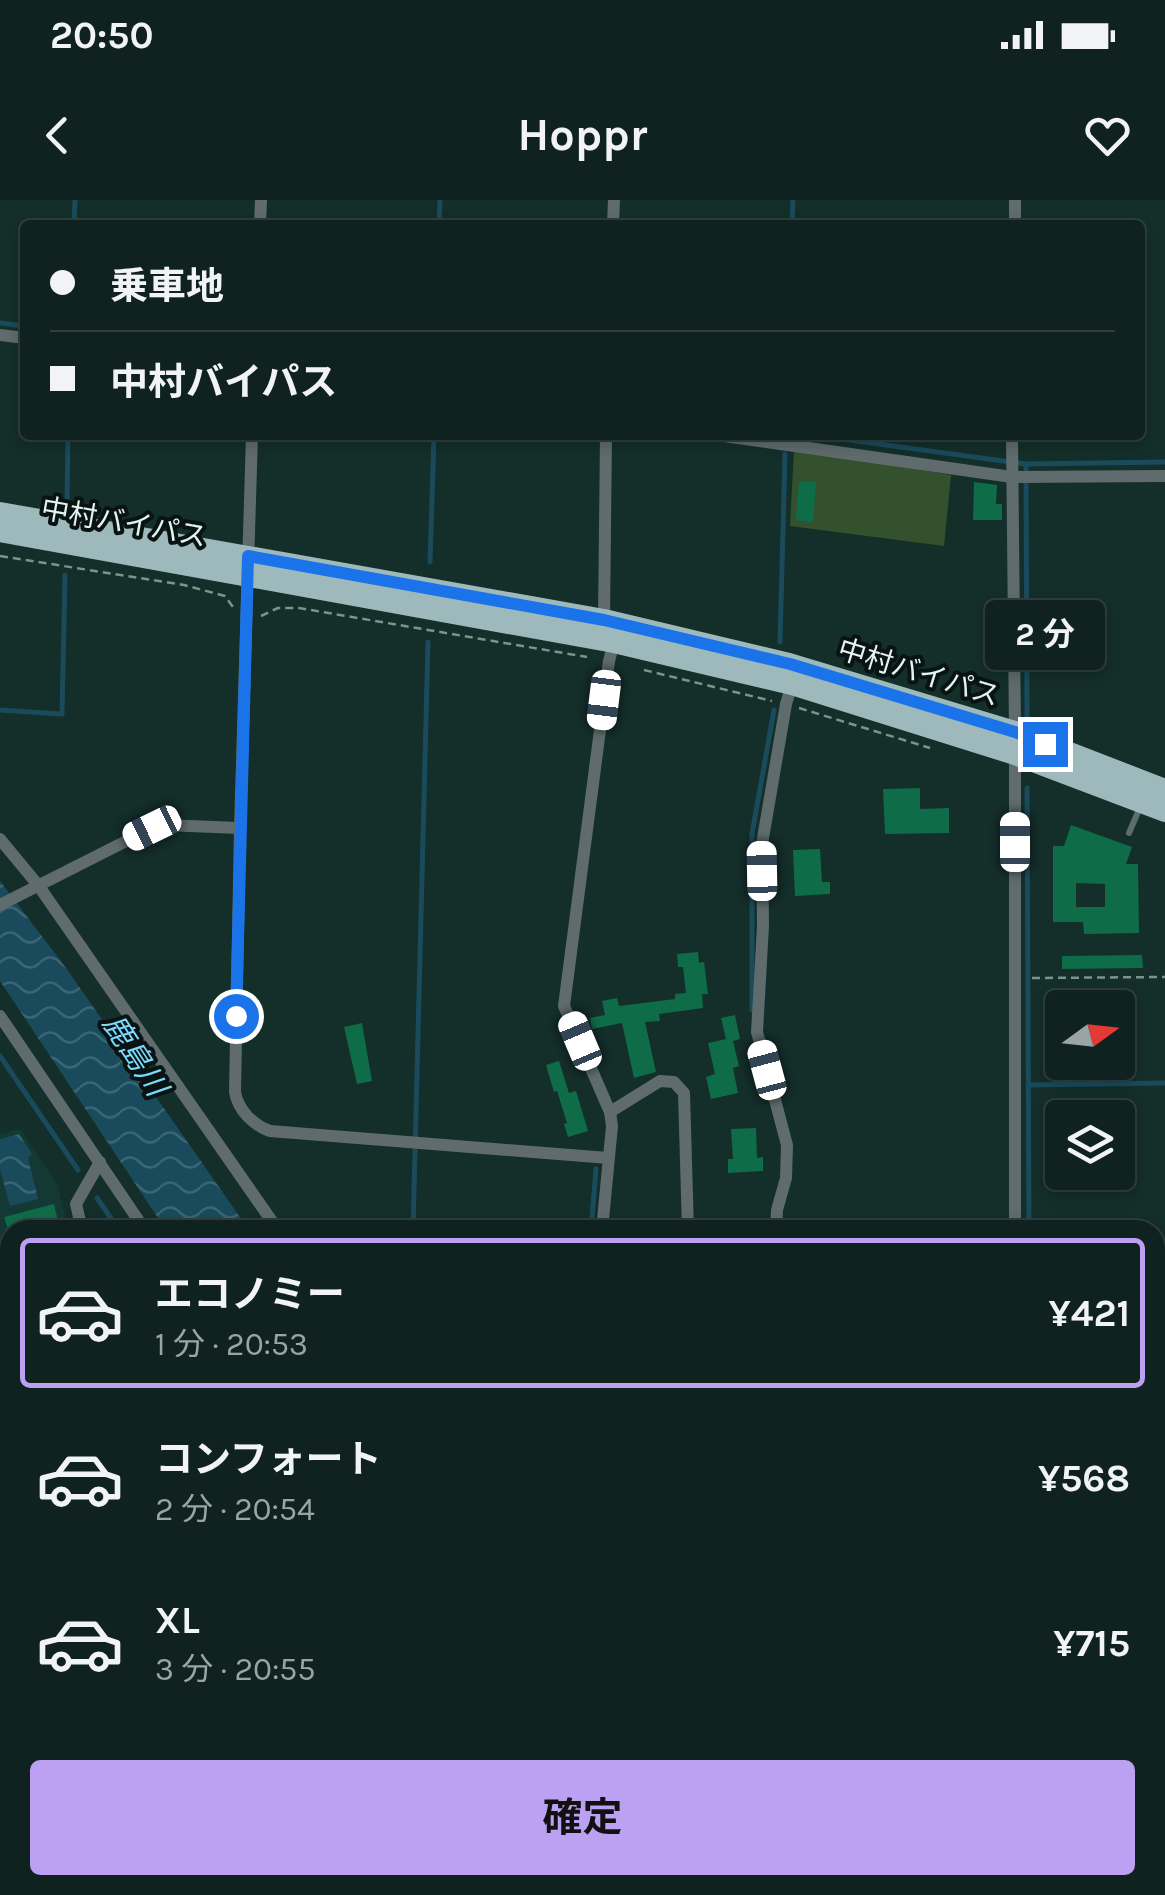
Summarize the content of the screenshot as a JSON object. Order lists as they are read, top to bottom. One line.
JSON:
{"streets":{"highway":["中村バイパス"]},"water":["鹿島川"],"north":"right","page":{"status":"20:50","header":"Hoppr","banner":["乗車地","中村バイパス"],"bubble":"2 分","list":[{"name":"エコノミー","note":"1 分 · 20:53","value":"¥421"},{"name":"コンフォート","note":"2 分 · 20:54","value":"¥568"},{"name":"XL","note":"3 分 · 20:55","value":"¥715"}],"buttons":"確定"}}
